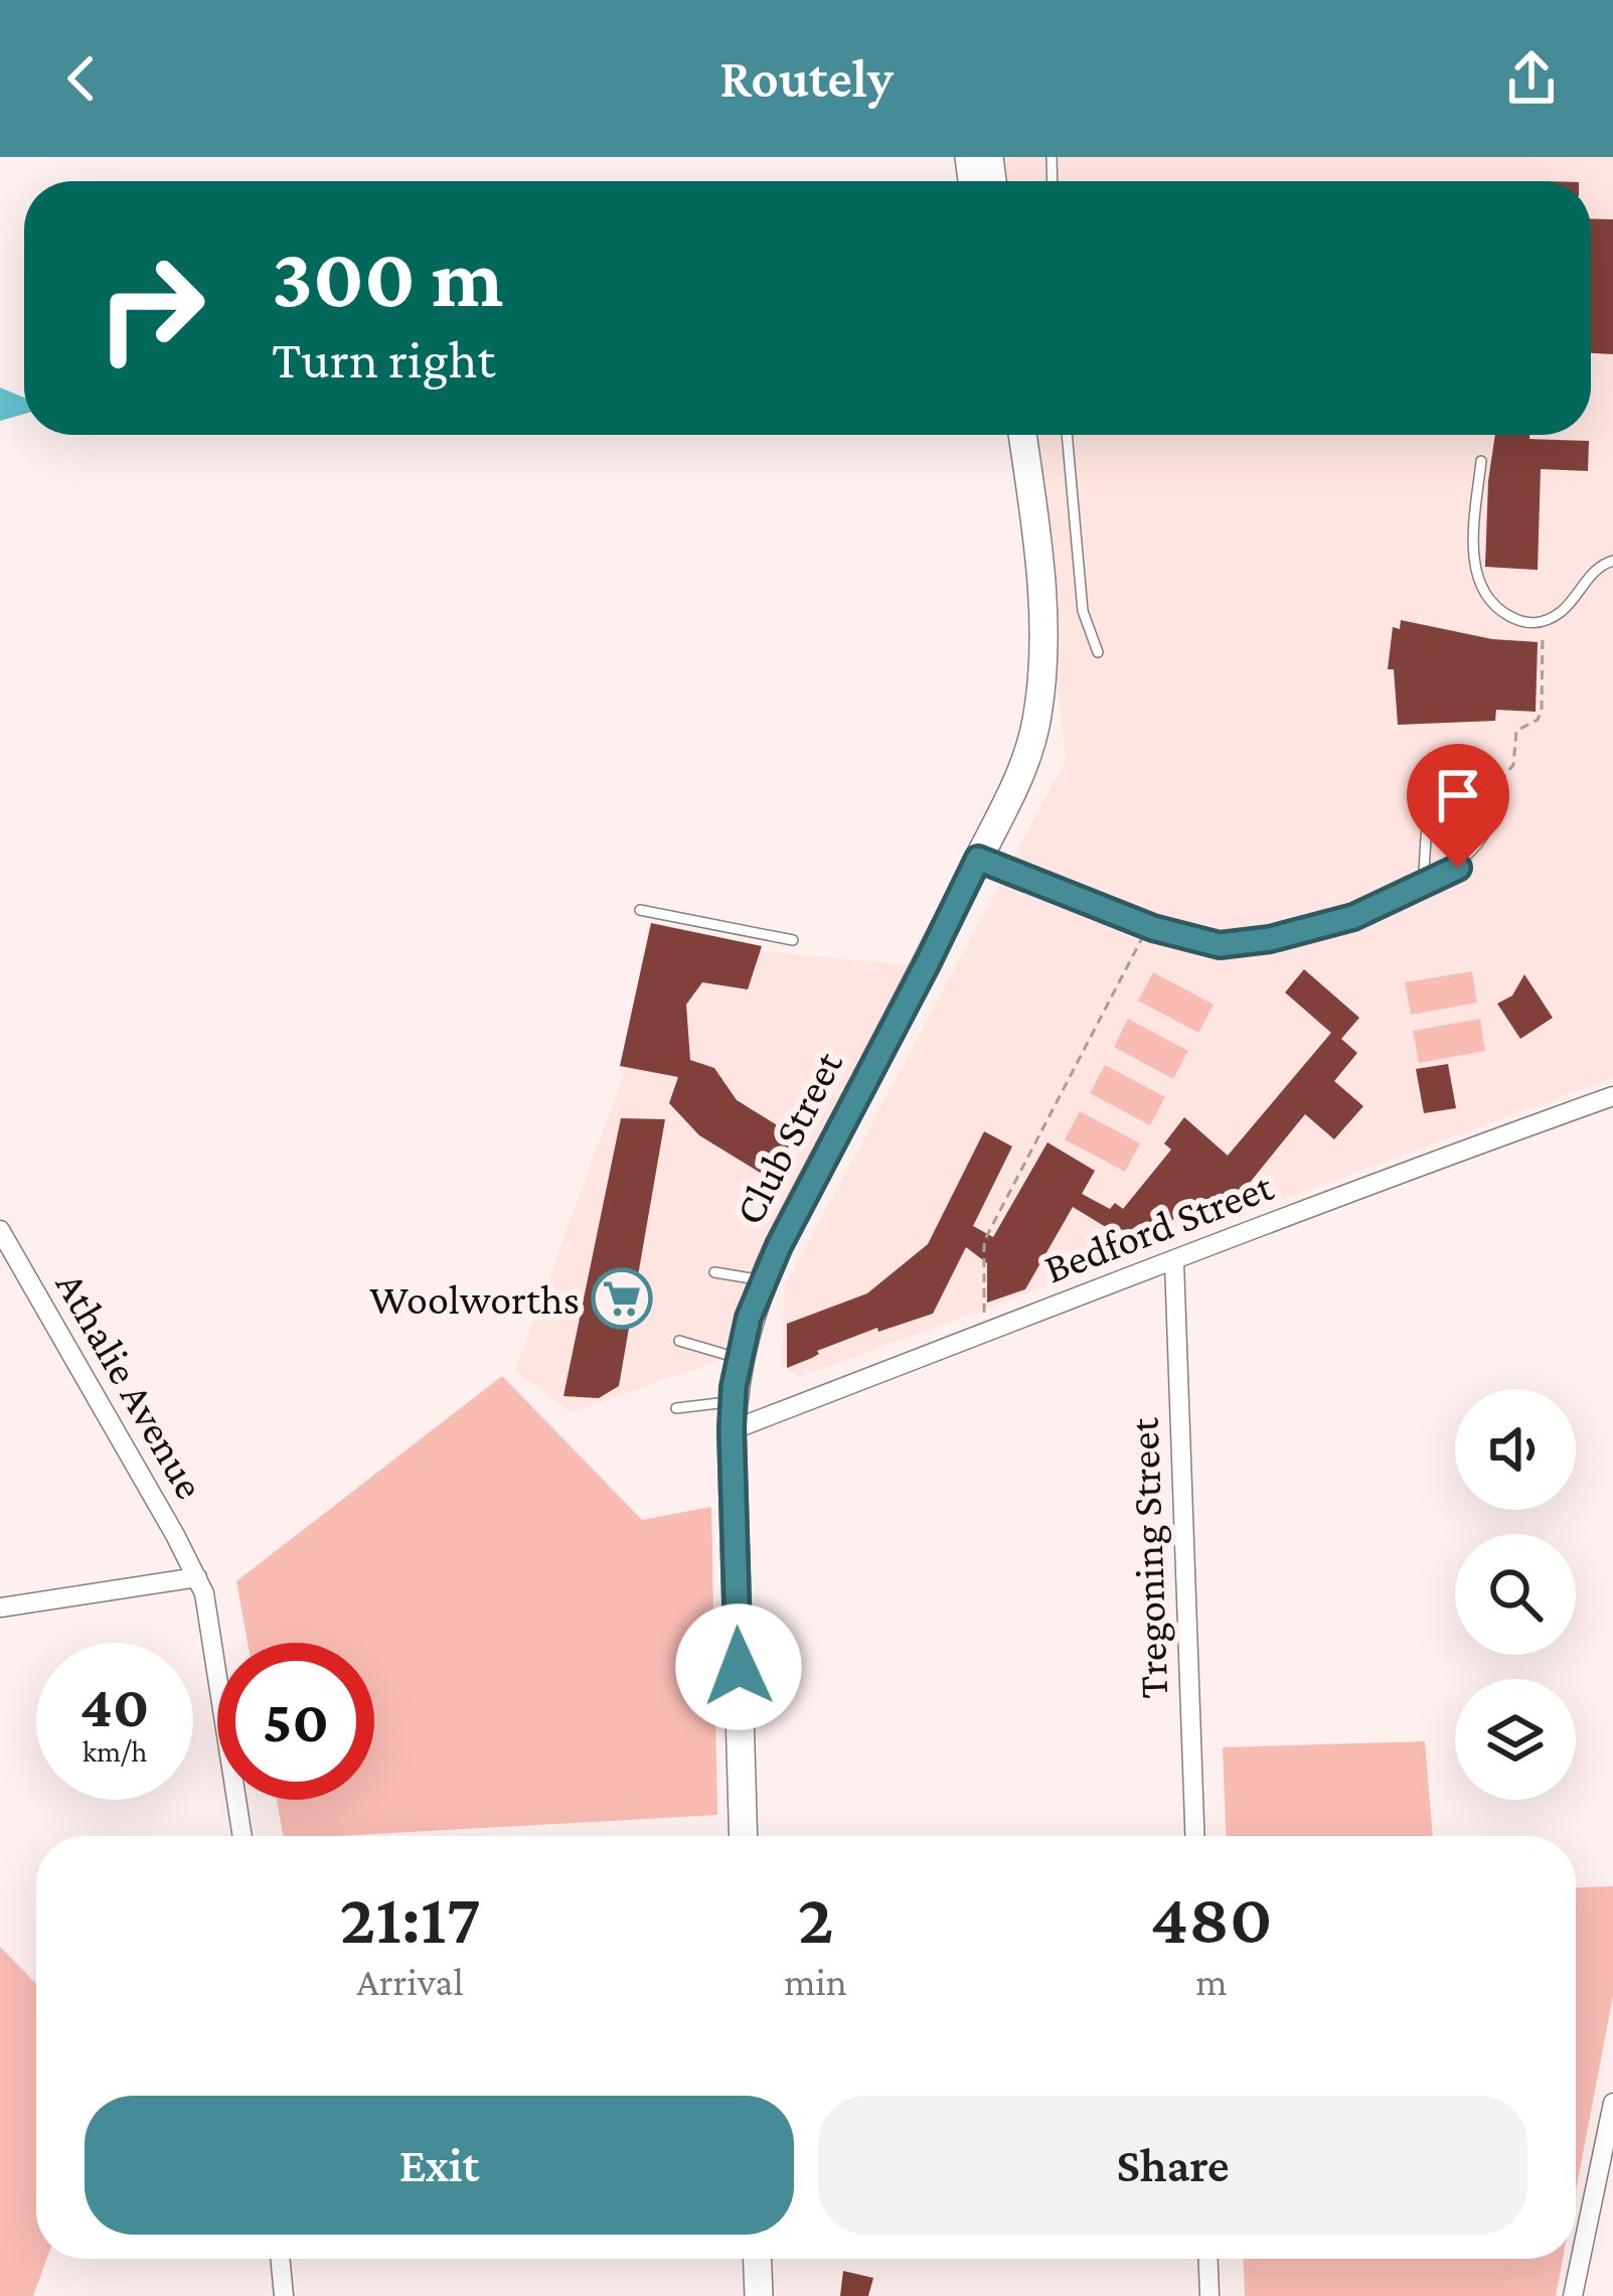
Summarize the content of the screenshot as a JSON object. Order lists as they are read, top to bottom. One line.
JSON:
{"streets":{"main road":["Club Street"],"street":["Bedford Street","Athalie Avenue","Tregoning Street"]},"crossings":[["Club Street","Bedford Street"],["Bedford Street","Tregoning Street"]],"places":{"supermarket":["Woolworths"]},"page":{"header":"Routely","turn":["300 m","Turn right"],"speed":"40 km/h","limit":"50","eta":["21:17","Arrival","2","min","480","m"],"buttons":["Exit","Share"]}}
